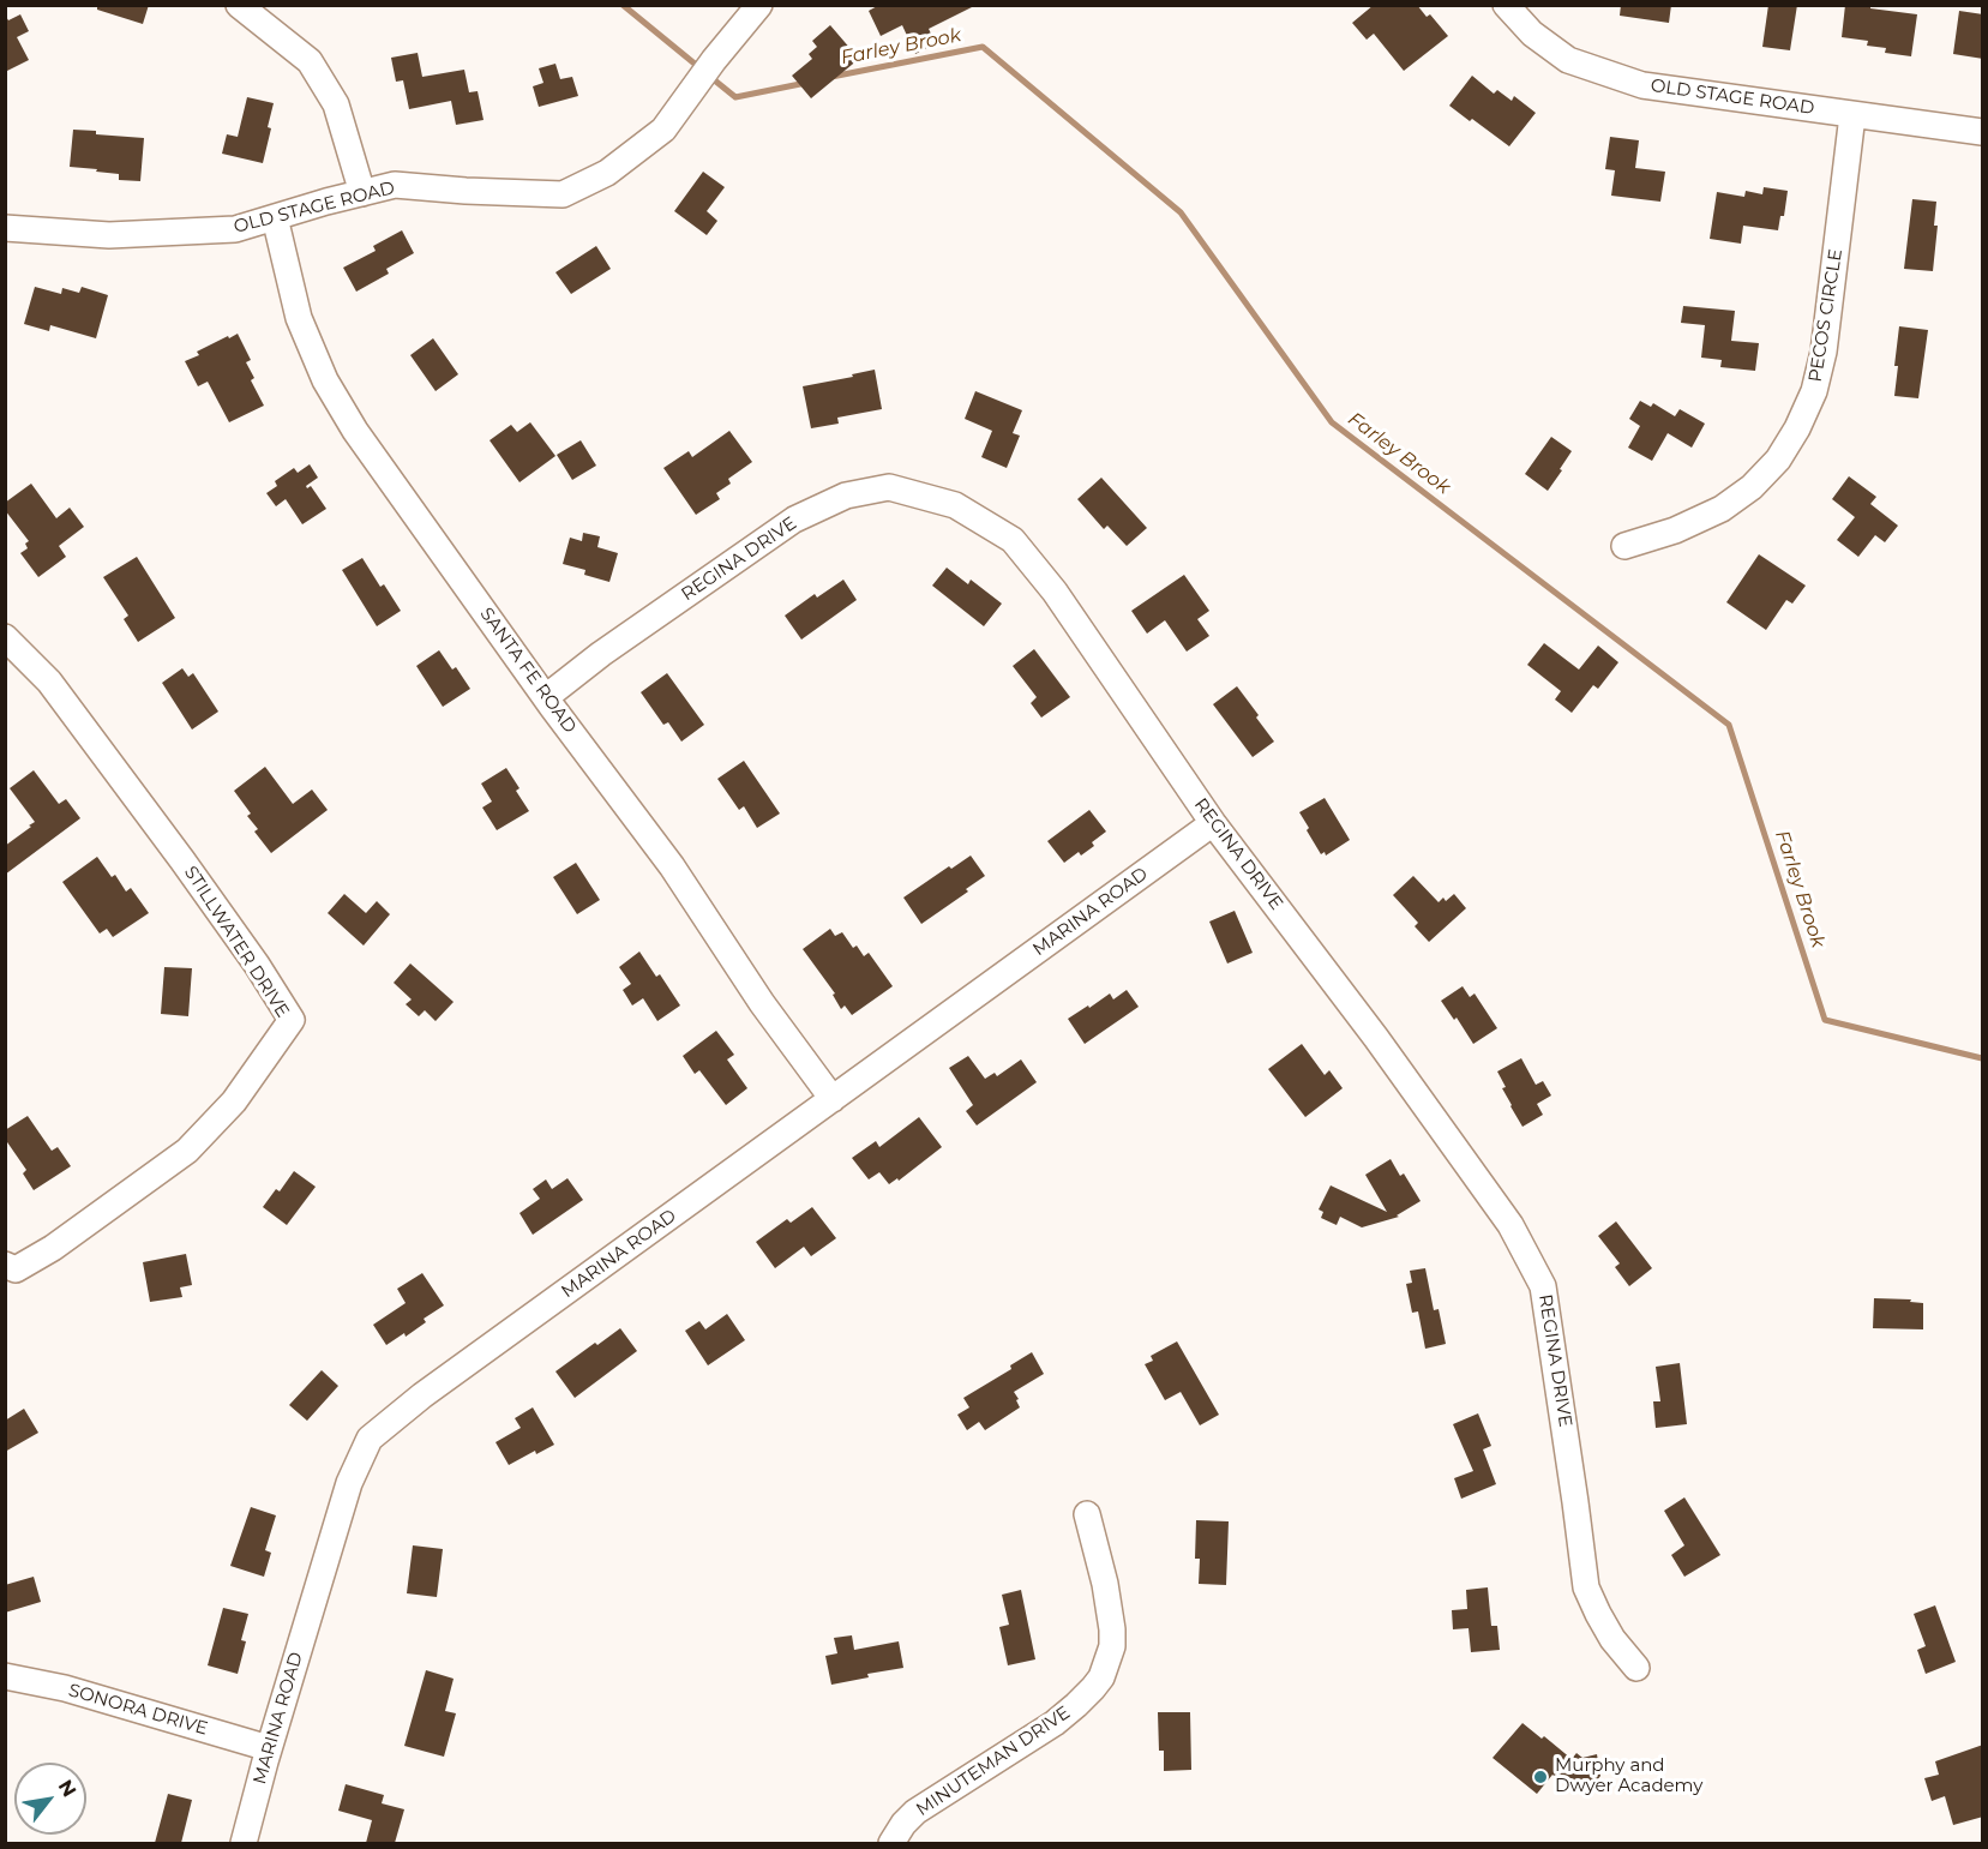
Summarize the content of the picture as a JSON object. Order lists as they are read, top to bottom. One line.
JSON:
{"streets":{"street":["OLD STAGE ROAD","PECOS CIRCLE","REGINA DRIVE","SANTA FE ROAD","MARINA ROAD","STILLWATER DRIVE","SONORA DRIVE","MINUTEMAN DRIVE"]},"crossings":[["OLD STAGE ROAD","PECOS CIRCLE"],["OLD STAGE ROAD","SANTA FE ROAD"],["REGINA DRIVE","SANTA FE ROAD"],["REGINA DRIVE","MARINA ROAD"],["SANTA FE ROAD","MARINA ROAD"],["MARINA ROAD","SONORA DRIVE"]],"water":["Farley Brook"],"places":["Murphy and Dwyer Academy"],"north":"top right"}
